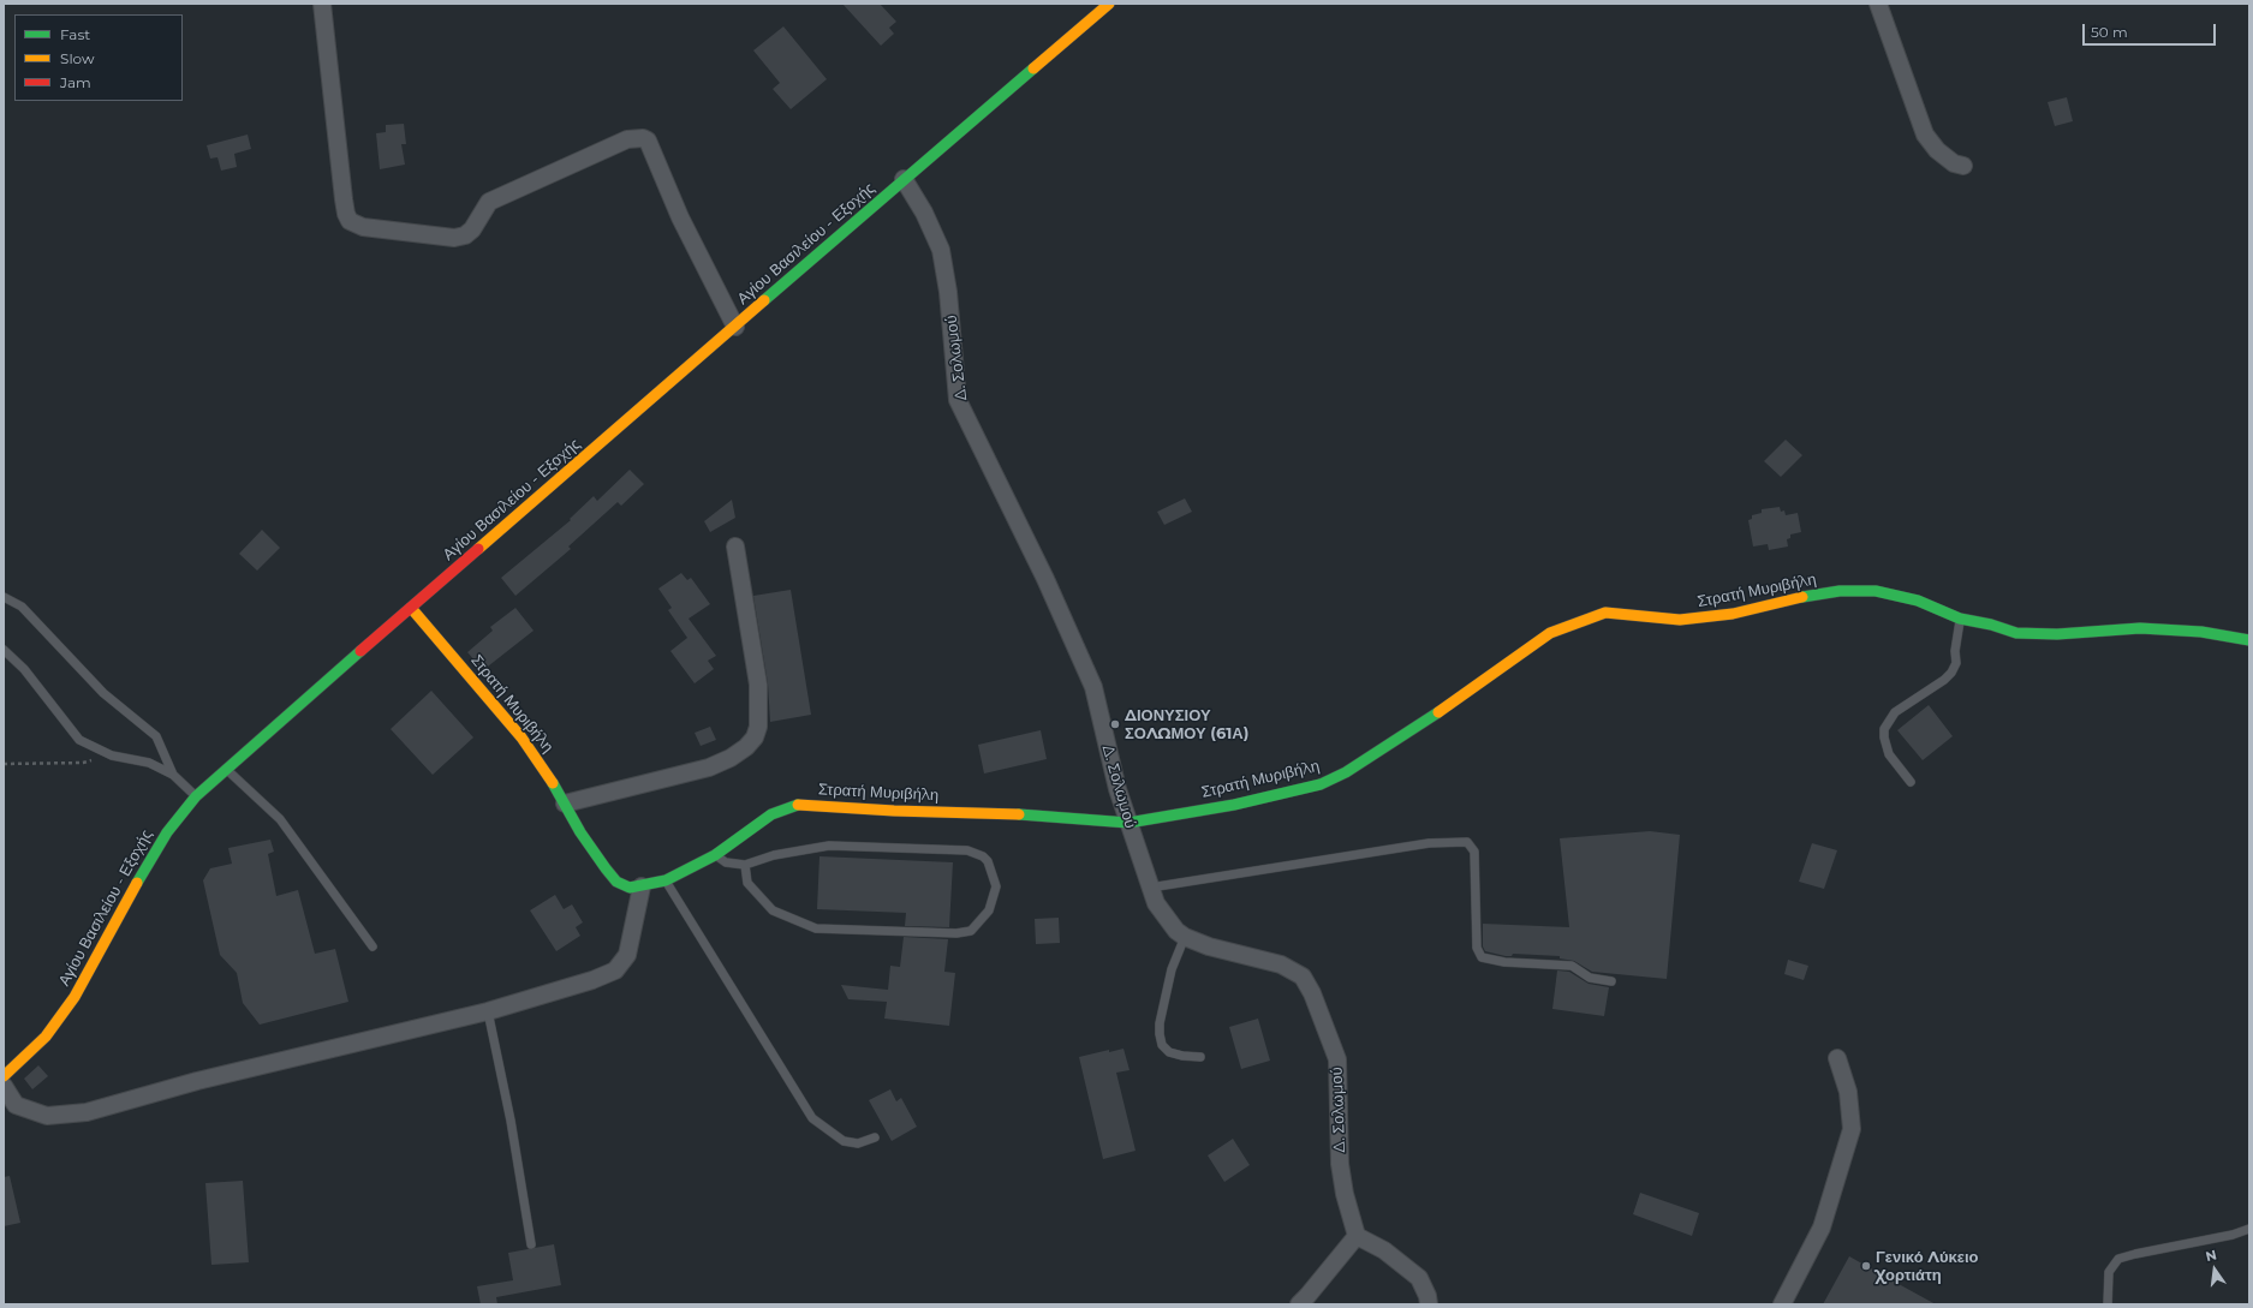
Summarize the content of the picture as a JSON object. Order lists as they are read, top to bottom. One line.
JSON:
{"streets":{"street":["Αγίου Βασιλείου - Εξοχής","Δ. Σολωμού","Στρατή Μυριβήλη"]},"crossings":[["Αγίου Βασιλείου - Εξοχής","Δ. Σολωμού"],["Αγίου Βασιλείου - Εξοχής","Στρατή Μυριβήλη"],["Δ. Σολωμού","Στρατή Μυριβήλη"]],"places":["ΔΙΟΝΥΣΙΟΥ ΣΟΛΩΜΟΥ (61Α)","Γενικό Λύκειο Χορτιάτη"],"legend":["Fast","Slow","Jam"],"scale_bar":"50 m","north":"top"}
